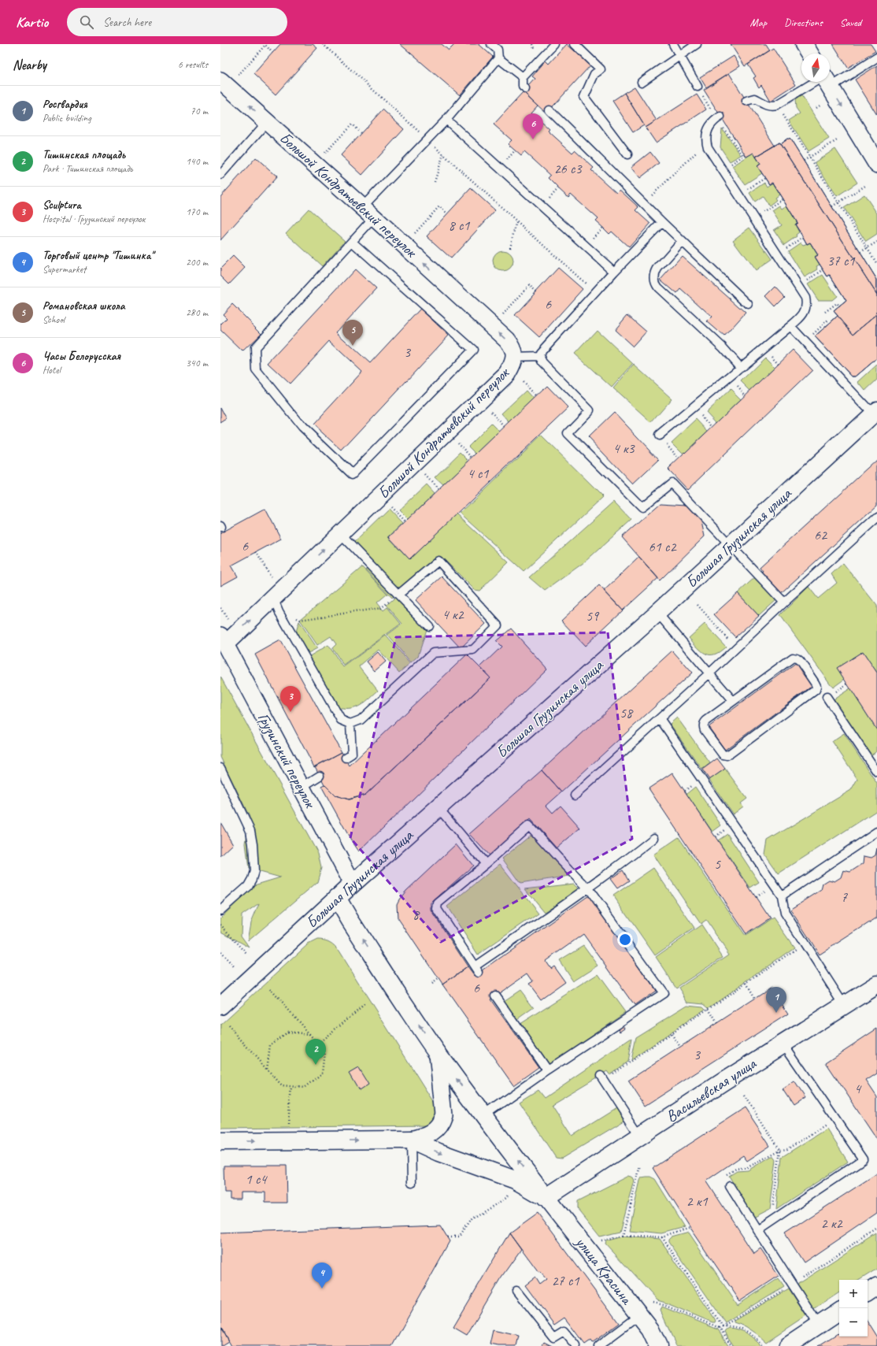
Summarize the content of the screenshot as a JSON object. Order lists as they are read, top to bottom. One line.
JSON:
{"streets":{"street":["Большой Кондратьевский переулок","Большая Грузинская улица","Грузинский переулок","Васильевская улица","улица Красина"]},"crossings":[["Большой Кондратьевский переулок","Грузинский переулок"],["Большая Грузинская улица","Грузинский переулок"],["Большая Грузинская улица","улица Красина"],["Васильевская улица","улица Красина"]],"one_way":["улица Красина"],"house_numbers":["26 с3","8 с1","37 с1","6","3","4 к3","4 с1","62","6","61 с2","4 к2","59","58","5","7","8","6","3","4","1 с4","2 к1","2 к2","27 с1"],"north":"top","page":{"header":"Kartio","search":"Search here","nav":["Map","Directions","Saved"],"heading":["Nearby","6 results"],"list":[{"mark":"1","name":"Росгвардия","note":"Public building","value":"70 m"},{"mark":"2","name":"Тишинская площадь","note":"Park · Тишинская площадь","value":"140 m"},{"mark":"3","name":"Sculptura","note":"Hospital · Грузинский переулок","value":"170 m"},{"mark":"4","name":"Торговый центр \"Тишинка\"","note":"Supermarket","value":"200 m"},{"mark":"5","name":"Романовская школа","note":"School","value":"280 m"},{"mark":"6","name":"Часы Белорусская","note":"Hotel","value":"340 m"}],"pins":["6","5","3","1","2","4"],"map_buttons":["+","−"]}}
